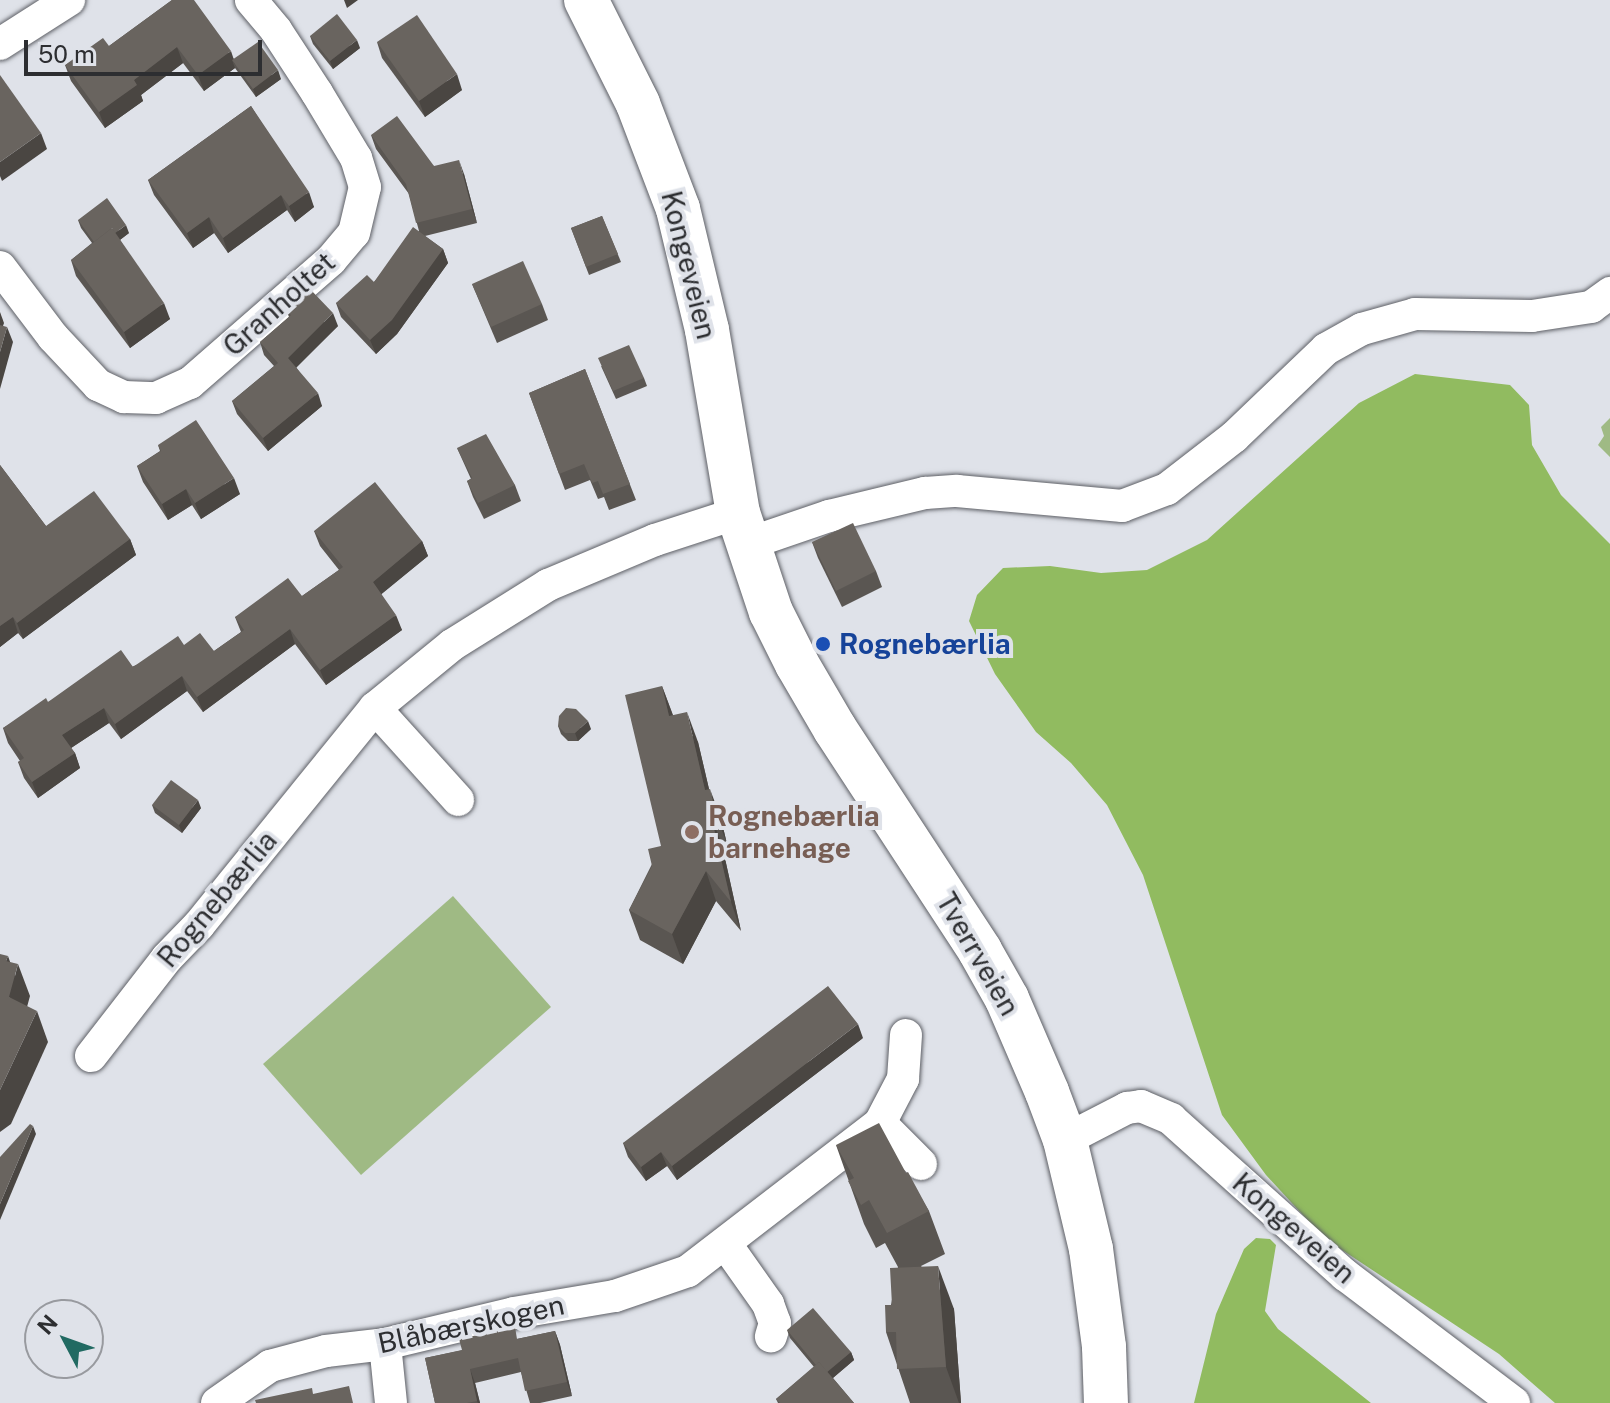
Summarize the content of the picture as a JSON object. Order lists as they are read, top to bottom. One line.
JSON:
{"streets":{"main road":["Kongeveien","Tverrveien"],"street":["Granholtet","Rognebærlia","Blåbærskogen"]},"crossings":[["Kongeveien","Rognebærlia"],["Kongeveien","Tverrveien"],["Rognebærlia","Tverrveien"]],"places":["Rognebærlia","Rognebærlia barnehage"],"scale_bar":"50 m","north":"top left"}
